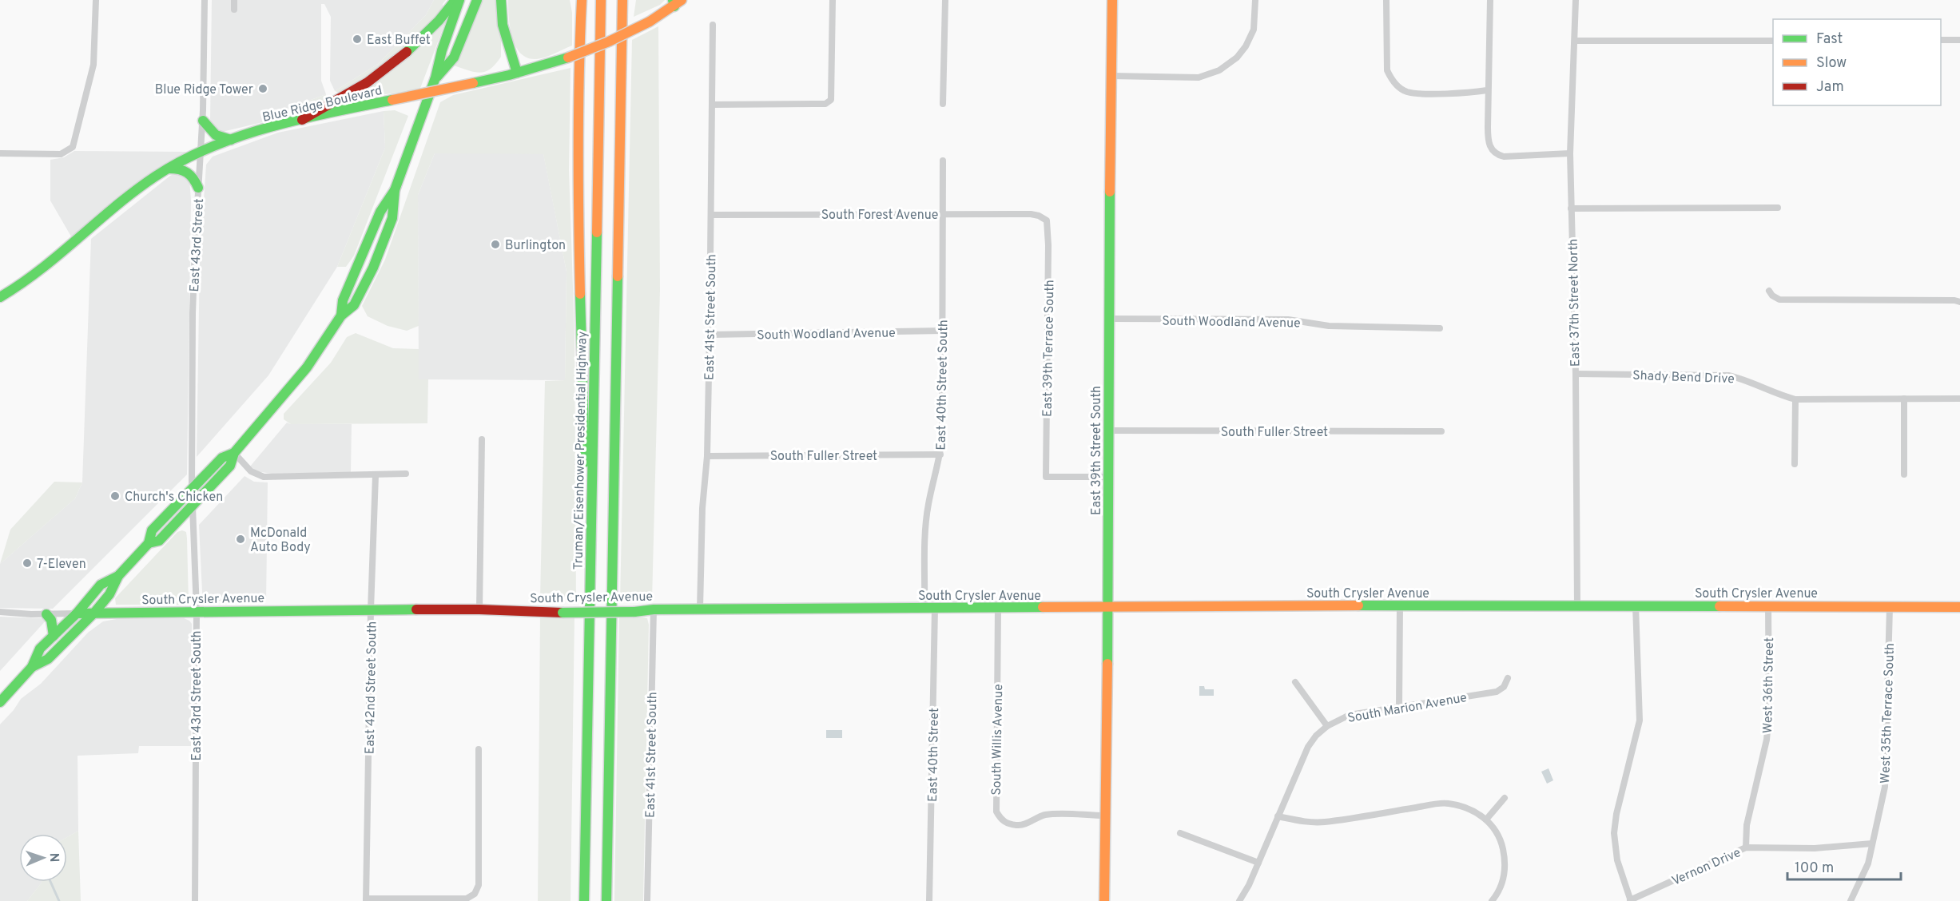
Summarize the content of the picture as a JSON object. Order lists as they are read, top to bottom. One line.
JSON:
{"streets":{"main road":["Blue Ridge Boulevard","Truman/Eisenhower Presidential Highway","East 39th Street South","South Crysler Avenue"],"street":["South Forest Avenue","East 43rd Street","East 37th Street North","East 41st Street South","South Woodland Avenue","East 39th Terrace South","Shady Bend Drive","East 40th Street South","South Fuller Street","West 36th Street","East 42nd Street South","East 43rd Street South","South Marion Avenue","West 35th Terrace South","South Willis Avenue","East 40th Street","Vernon Drive"]},"crossings":[["Blue Ridge Boulevard","East 43rd Street"],["South Forest Avenue","East 41st Street South"],["South Forest Avenue","East 39th Terrace South"],["South Forest Avenue","East 40th Street South"],["East 43rd Street","East 43rd Street South"],["East 37th Street North","Shady Bend Drive"],["East 37th Street North","South Crysler Avenue"],["East 41st Street South","South Woodland Avenue"],["East 41st Street South","South Fuller Street"],["East 41st Street South","South Crysler Avenue"],["South Woodland Avenue","East 40th Street South"],["South Woodland Avenue","East 39th Street South"],["East 39th Terrace South","East 39th Street South"],["East 40th Street South","South Fuller Street"],["East 40th Street South","South Crysler Avenue"],["East 40th Street South","East 40th Street"],["South Fuller Street","East 39th Street South"],["East 39th Street South","South Crysler Avenue"],["East 39th Street South","South Willis Avenue"],["South Crysler Avenue","West 36th Street"],["South Crysler Avenue","East 42nd Street South"],["South Crysler Avenue","East 43rd Street South"],["South Crysler Avenue","West 35th Terrace South"],["South Crysler Avenue","South Willis Avenue"],["South Crysler Avenue","East 40th Street"],["West 36th Street","Vernon Drive"],["West 35th Terrace South","Vernon Drive"]],"places":["East Buffet","Blue Ridge Tower","Burlington","Church's Chicken","McDonald Auto Body","7-Eleven"],"legend":["Fast","Slow","Jam"],"scale_bar":"100 m","north":"right"}
